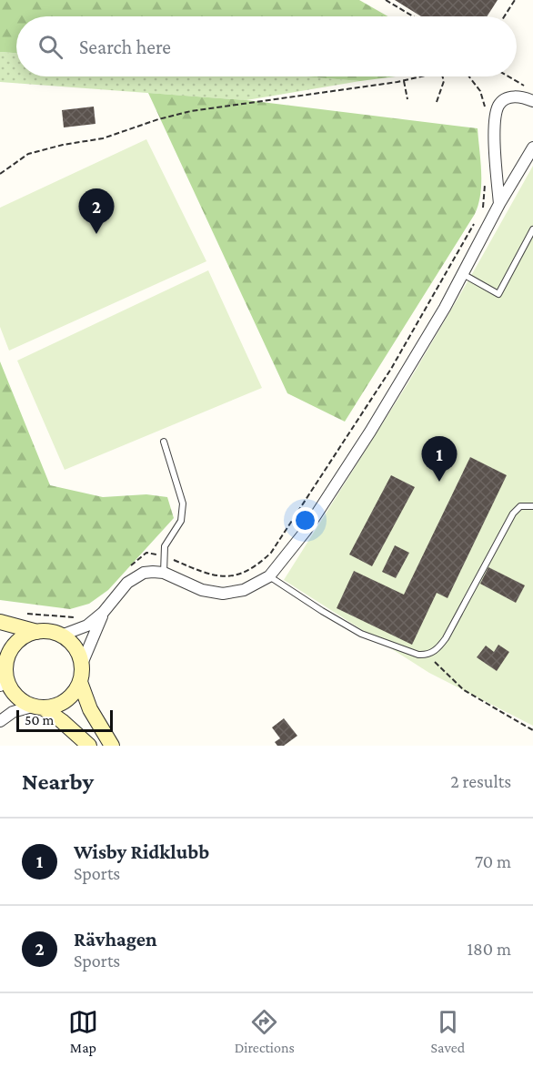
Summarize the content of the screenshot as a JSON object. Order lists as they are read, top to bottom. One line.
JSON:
{"scale_bar":"50 m","page":{"search":"Search here","pins":["2","1"],"scale":"50 m","heading":["Nearby","2 results"],"list":[{"mark":"1","name":"Wisby Ridklubb","note":"Sports","value":"70 m"},{"mark":"2","name":"Rävhagen","note":"Sports","value":"180 m"}],"nav":["Map","Directions","Saved"]}}
